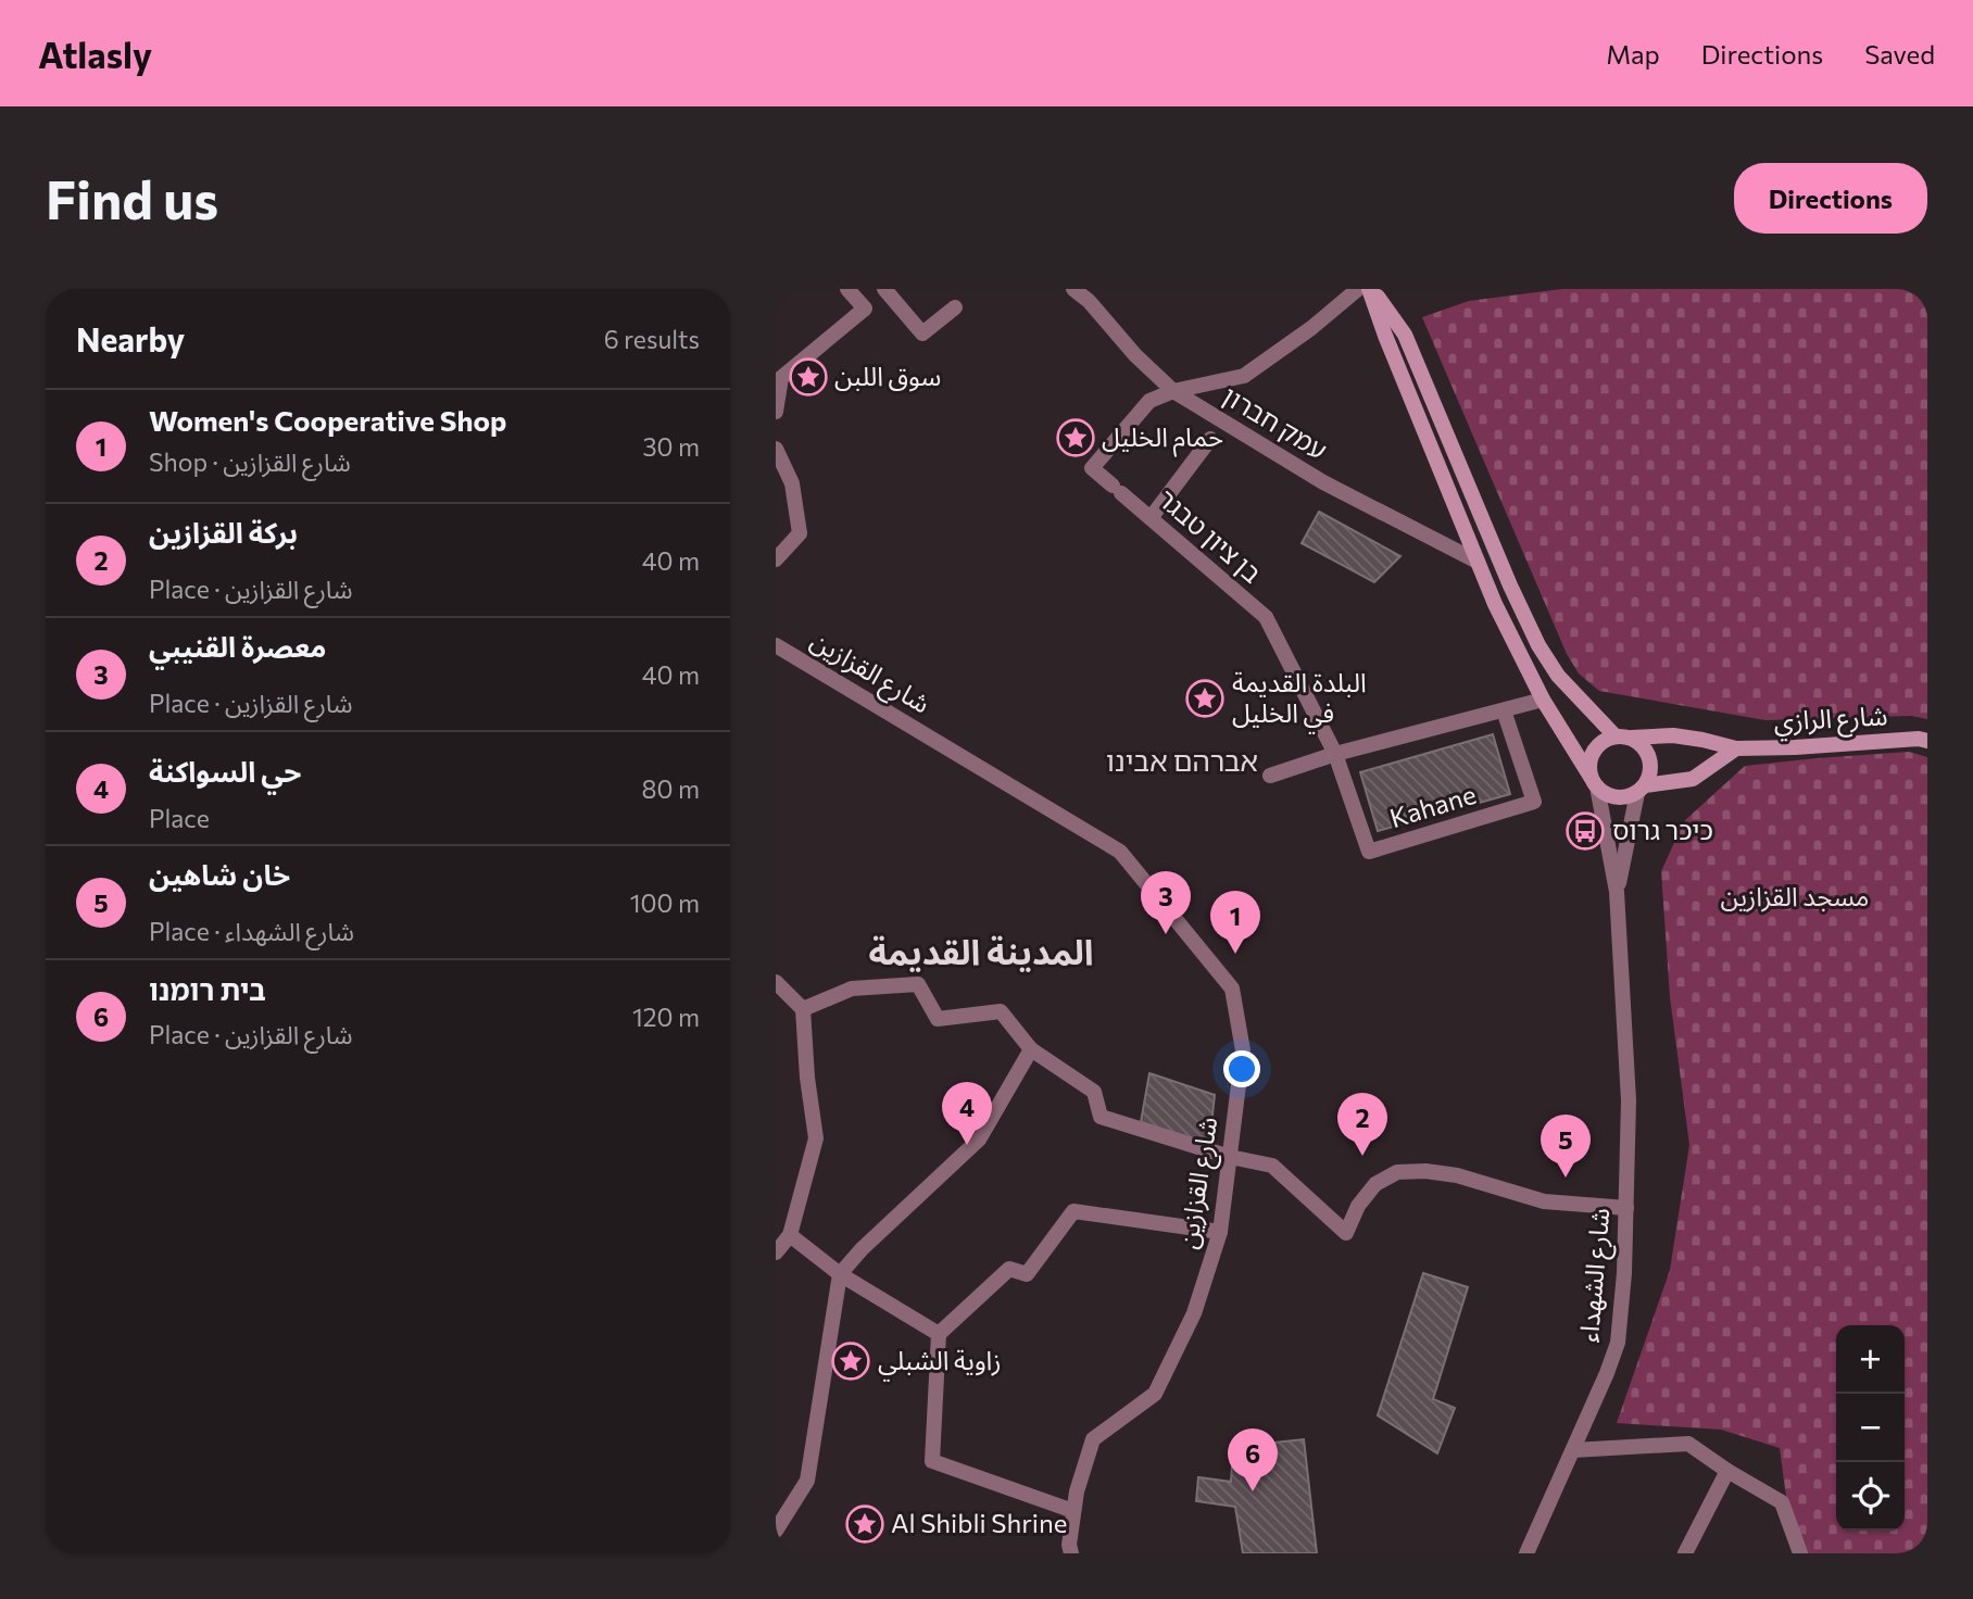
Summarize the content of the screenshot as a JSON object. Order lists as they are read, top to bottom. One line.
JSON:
{"streets":{"main road":["شارع الرازي"],"street":["עמק חברון","בן ציון טבגר","شارع القزازين","Kahane","شارع الشهداء"]},"crossings":[["עמק חברון","בן ציון טבגר"],["בן ציון טבגר","Kahane"]],"districts":["אברהם אבינו","المدينة القديمة"],"parks":["مسجد القزازين"],"places":{"place":["سوق اللبن","حمام الخليل","البلدة القديمة في الخليل","زاوية الشبلي","Al Shibli Shrine"],"bus stop":["כיכר גרוס"]},"page":{"header":"Atlasly","nav":["Map","Directions","Saved"],"buttons":"Directions","title":"Find us","heading":["Nearby","6 results"],"list":[{"mark":"1","name":"Women's Cooperative Shop","note":"Shop · شارع القزازين","value":"30 m"},{"mark":"2","name":"بركة القزازين","note":"Place · شارع القزازين","value":"40 m"},{"mark":"3","name":"معصرة القنيبي","note":"Place · شارع القزازين","value":"40 m"},{"mark":"4","name":"حي السواكنة","note":"Place","value":"80 m"},{"mark":"5","name":"خان شاهين","note":"Place · شارع الشهداء","value":"100 m"},{"mark":"6","name":"בית רומנו","note":"Place · شارع القزازين","value":"120 m"}],"pins":["3","1","4","2","5","6"],"map_buttons":["+","−"]}}
